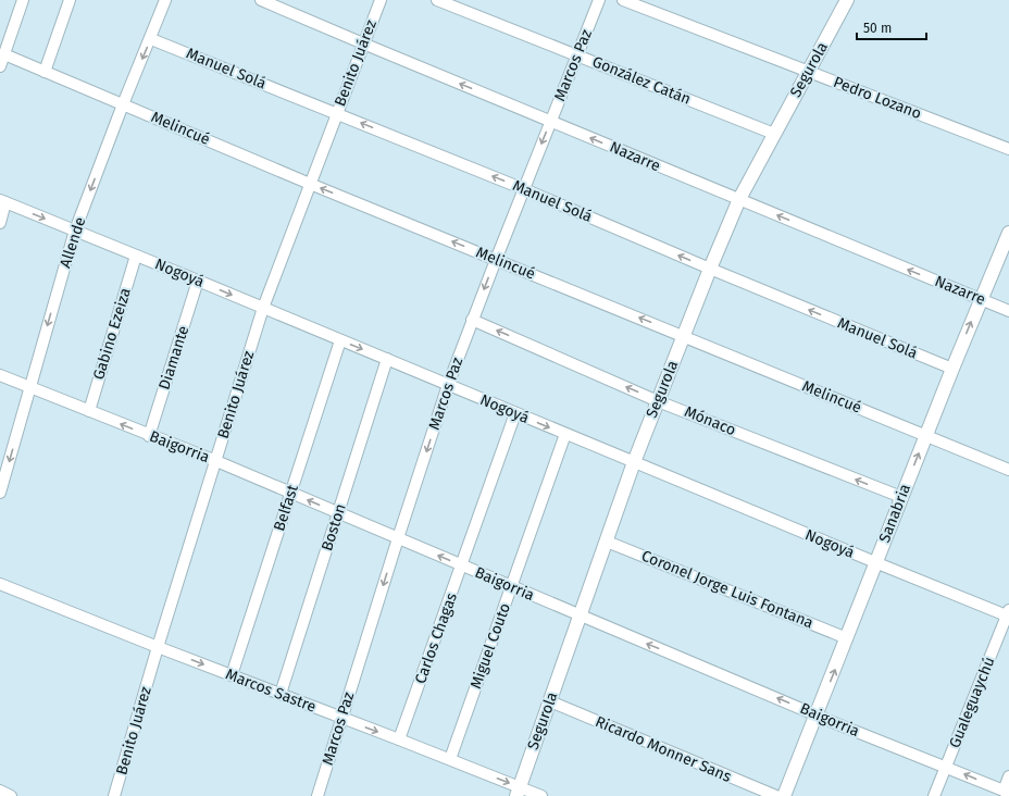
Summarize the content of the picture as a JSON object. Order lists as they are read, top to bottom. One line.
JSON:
{"streets":{"street":["Benito Juárez","Marcos Paz","Manuel Solá","Segurola","González Catán","Pedro Lozano","Melincué","Nazarre","Allende","Nogoyá","Gabino Ezeiza","Diamante","Mónaco","Baigorria","Belfast","Sanabria","Boston","Coronel Jorge Luis Fontana","Carlos Chagas","Miguel Couto","Marcos Sastre","Gualeguaychú","Ricardo Monner Sans"]},"crossings":[["Benito Juárez","Manuel Solá"],["Benito Juárez","Melincué"],["Benito Juárez","Nazarre"],["Benito Juárez","Nogoyá"],["Benito Juárez","Baigorria"],["Benito Juárez","Marcos Sastre"],["Marcos Paz","Manuel Solá"],["Marcos Paz","González Catán"],["Marcos Paz","Melincué"],["Marcos Paz","Nazarre"],["Marcos Paz","Nogoyá"],["Marcos Paz","Mónaco"],["Marcos Paz","Baigorria"],["Marcos Paz","Marcos Sastre"],["Manuel Solá","Segurola"],["Manuel Solá","Allende"],["Manuel Solá","Sanabria"],["Segurola","González Catán"],["Segurola","Pedro Lozano"],["Segurola","Melincué"],["Segurola","Nazarre"],["Segurola","Nogoyá"],["Segurola","Mónaco"],["Segurola","Baigorria"],["Segurola","Coronel Jorge Luis Fontana"],["Segurola","Marcos Sastre"],["Segurola","Ricardo Monner Sans"],["Melincué","Allende"],["Melincué","Sanabria"],["Nazarre","Sanabria"],["Allende","Nogoyá"],["Allende","Baigorria"],["Nogoyá","Gabino Ezeiza"],["Nogoyá","Diamante"],["Nogoyá","Belfast"],["Nogoyá","Sanabria"],["Nogoyá","Boston"],["Nogoyá","Carlos Chagas"],["Nogoyá","Miguel Couto"],["Nogoyá","Gualeguaychú"],["Gabino Ezeiza","Baigorria"],["Diamante","Baigorria"],["Mónaco","Sanabria"],["Baigorria","Belfast"],["Baigorria","Sanabria"],["Baigorria","Boston"],["Baigorria","Carlos Chagas"],["Baigorria","Miguel Couto"],["Baigorria","Gualeguaychú"],["Belfast","Marcos Sastre"],["Sanabria","Coronel Jorge Luis Fontana"],["Boston","Marcos Sastre"],["Carlos Chagas","Marcos Sastre"],["Miguel Couto","Marcos Sastre"]],"one_way":["Marcos Paz","Manuel Solá","Melincué","Nazarre","Allende","Mónaco","Baigorria","Sanabria","Marcos Sastre"],"scale_bar":"50 m"}
